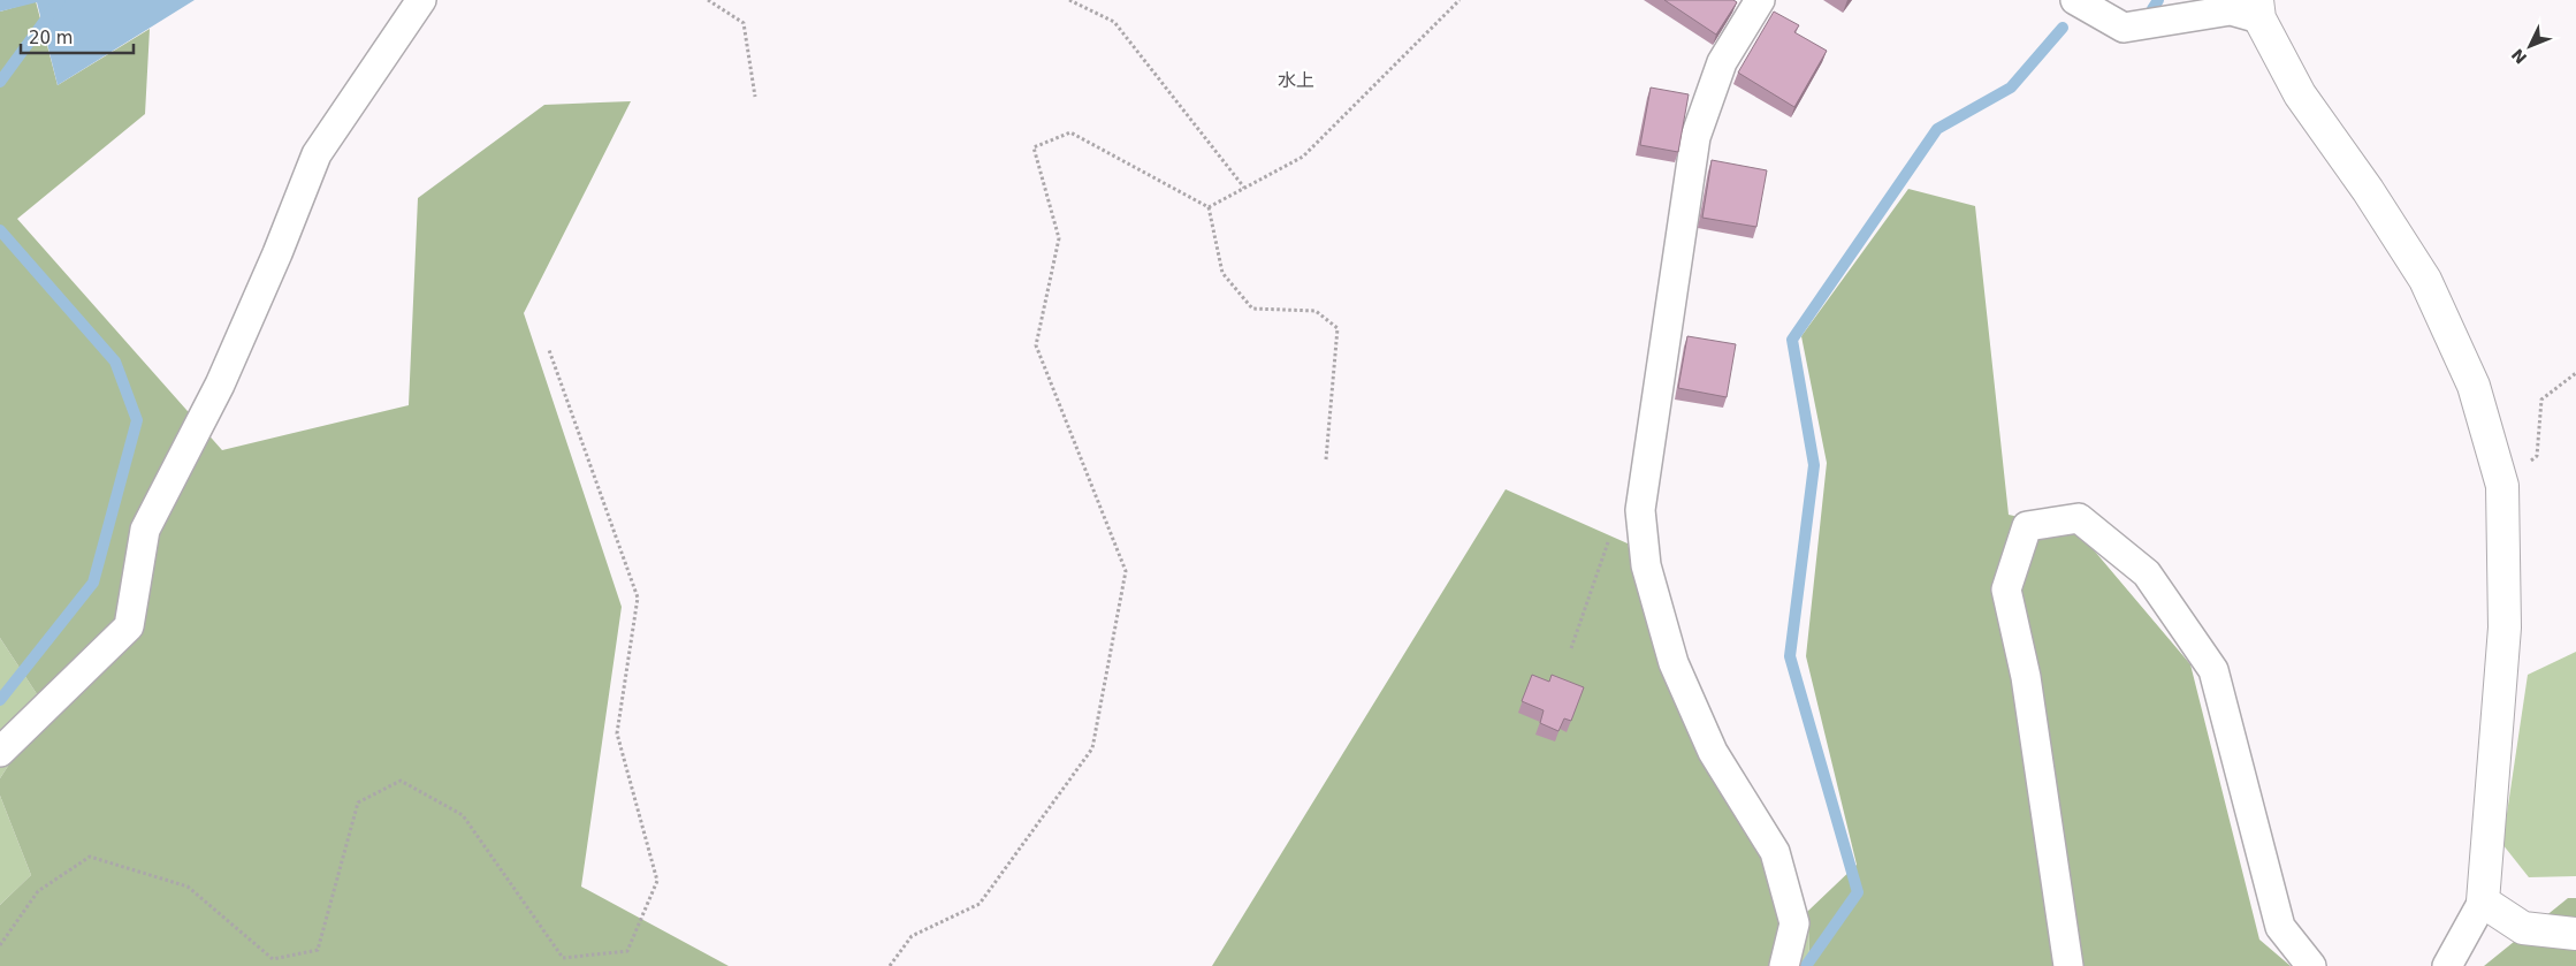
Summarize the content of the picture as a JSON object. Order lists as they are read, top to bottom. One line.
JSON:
{"districts":["水上"],"scale_bar":"20 m","north":"bottom left"}
